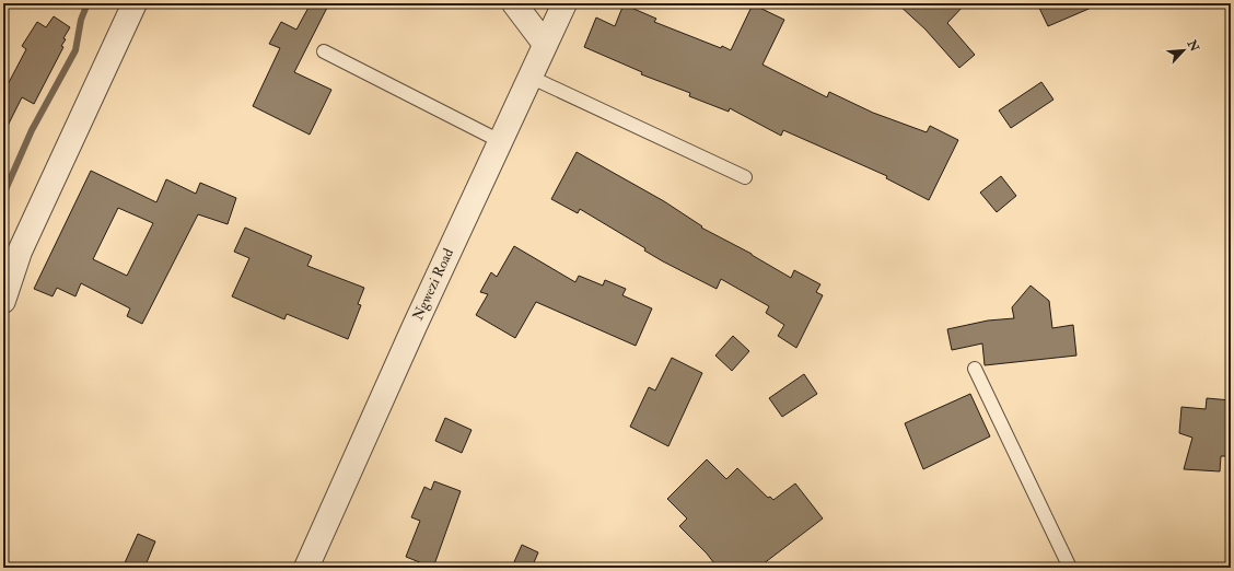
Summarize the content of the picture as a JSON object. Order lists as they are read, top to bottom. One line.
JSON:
{"streets":{"street":["Ngwezi Road"]},"north":"top right"}
